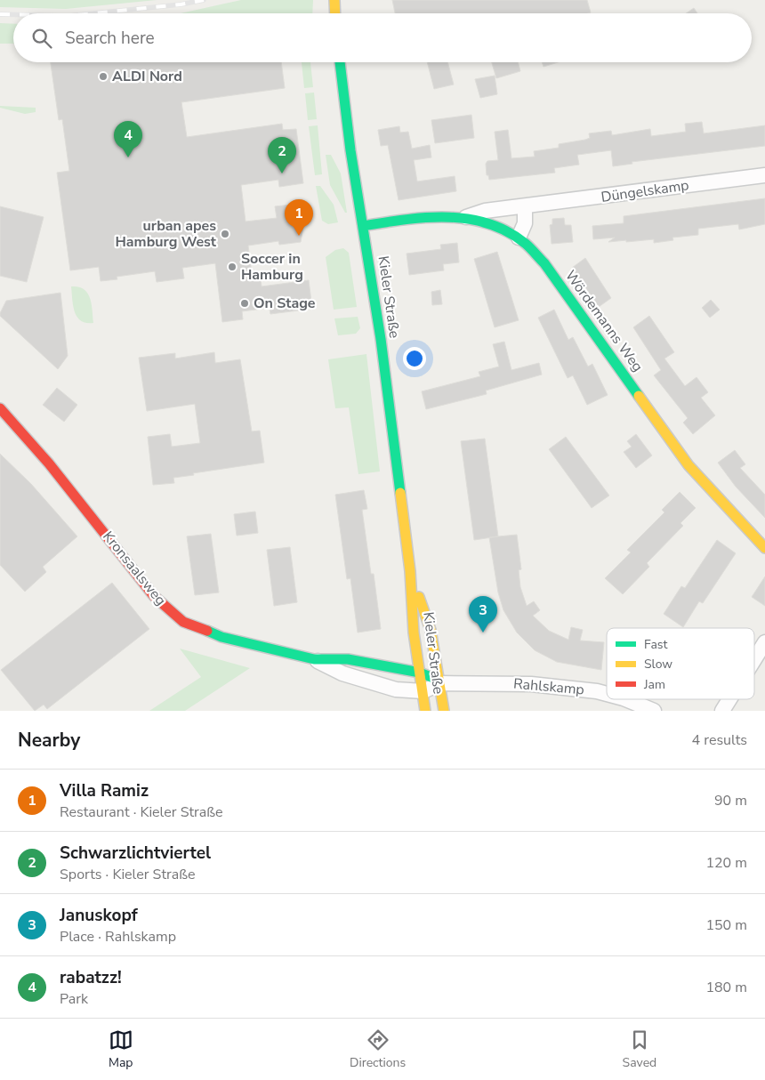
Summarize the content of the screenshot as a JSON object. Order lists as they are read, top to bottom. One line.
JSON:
{"streets":{"street":["Düngelskamp","Kieler Straße","Wördemanns Weg","Kronsaalsweg","Rahlskamp"]},"crossings":[["Düngelskamp","Wördemanns Weg"],["Kieler Straße","Wördemanns Weg"],["Kieler Straße","Kronsaalsweg"],["Kieler Straße","Rahlskamp"],["Kronsaalsweg","Rahlskamp"]],"places":["ALDI Nord","urban apes Hamburg West","Soccer in Hamburg","On Stage"],"legend":["Fast","Slow","Jam"],"page":{"search":"Search here","pins":["4","2","1","3"],"heading":["Nearby","4 results"],"list":[{"mark":"1","name":"Villa Ramiz","note":"Restaurant · Kieler Straße","value":"90 m"},{"mark":"2","name":"Schwarzlichtviertel","note":"Sports · Kieler Straße","value":"120 m"},{"mark":"3","name":"Januskopf","note":"Place · Rahlskamp","value":"150 m"},{"mark":"4","name":"rabatzz!","note":"Park","value":"180 m"}],"nav":["Map","Directions","Saved"]}}
